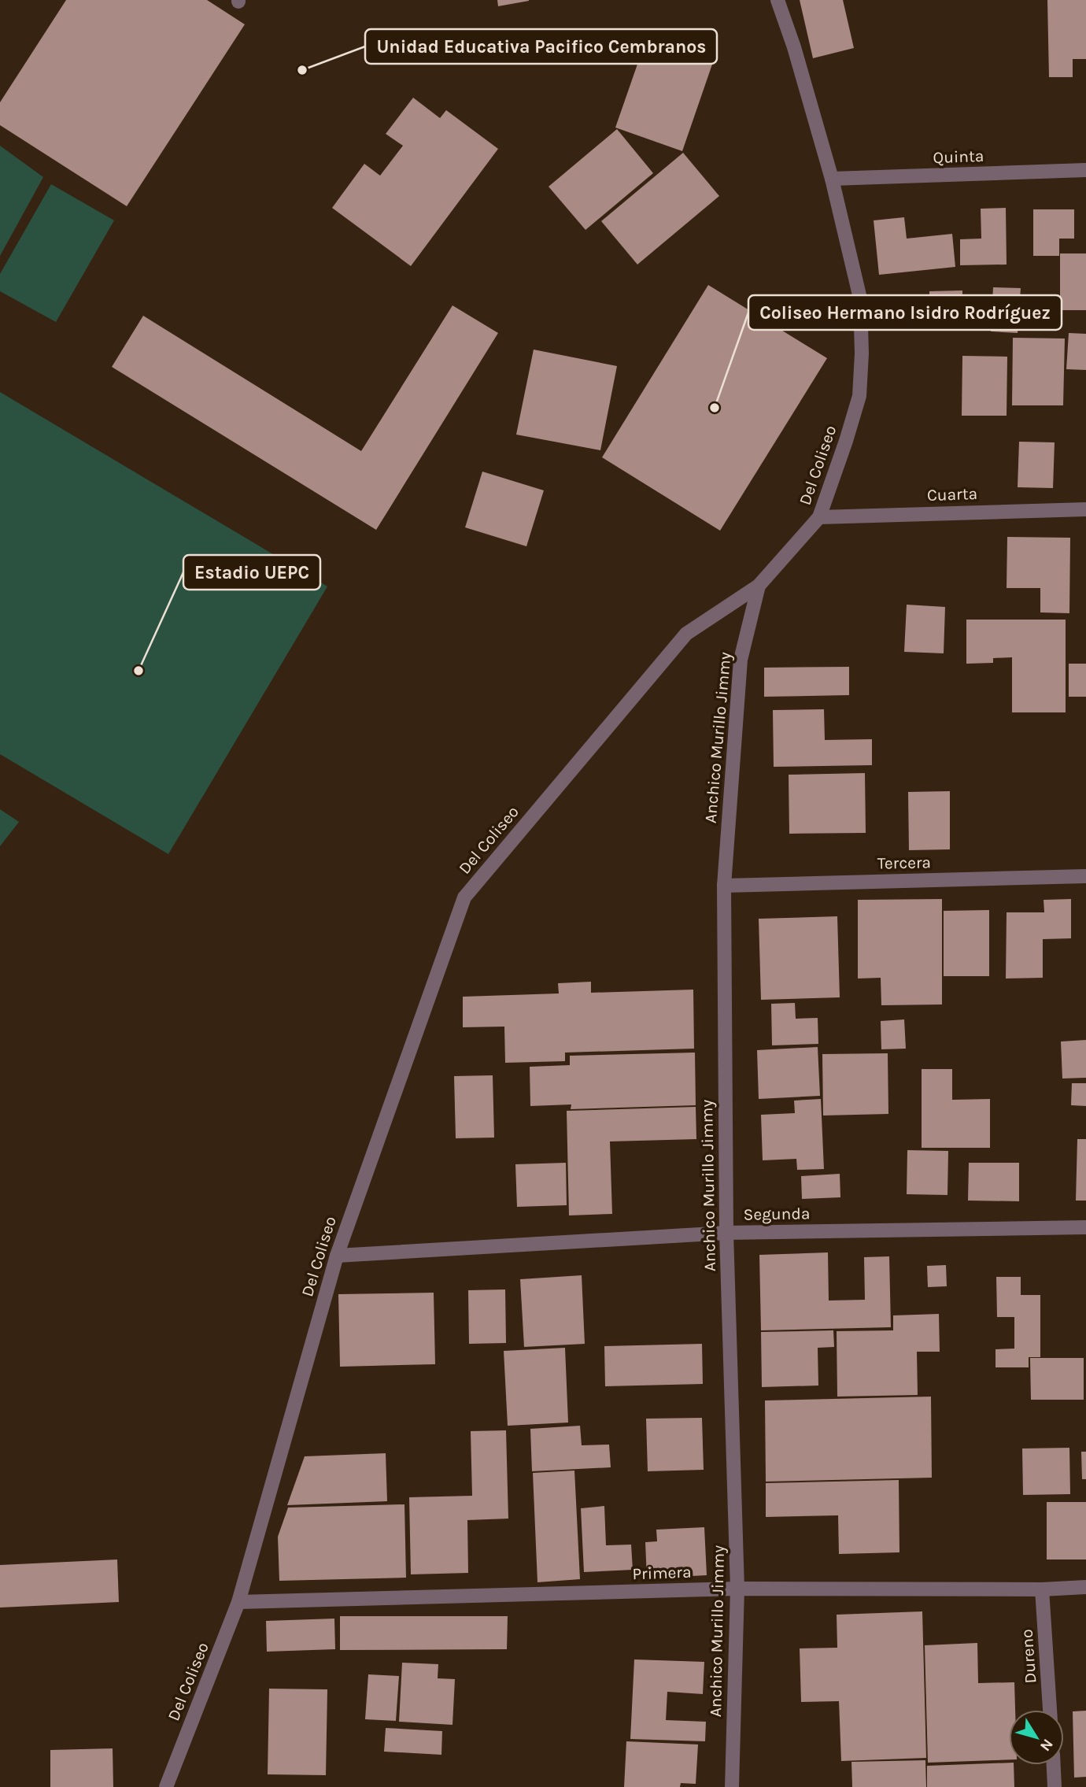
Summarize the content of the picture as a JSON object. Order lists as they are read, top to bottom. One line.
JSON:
{"streets":{"street":["Quinta","Del Coliseo","Cuarta","Anchico Murillo Jimmy","Tercera","Segunda","Primera","Dureno"]},"crossings":[["Quinta","Del Coliseo"],["Del Coliseo","Cuarta"],["Del Coliseo","Anchico Murillo Jimmy"],["Del Coliseo","Segunda"],["Del Coliseo","Primera"],["Anchico Murillo Jimmy","Tercera"],["Anchico Murillo Jimmy","Segunda"],["Anchico Murillo Jimmy","Primera"],["Primera","Dureno"]],"places":["Unidad Educativa Pacifico Cembranos","Coliseo Hermano Isidro Rodríguez","Estadio UEPC"],"north":"bottom right"}
